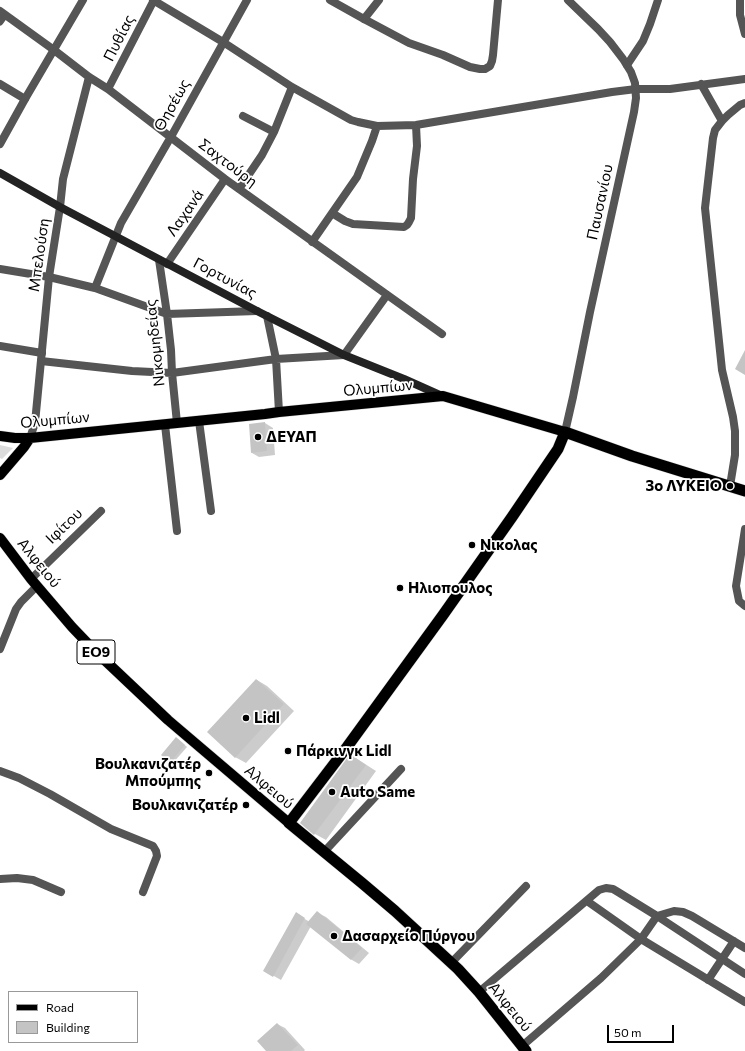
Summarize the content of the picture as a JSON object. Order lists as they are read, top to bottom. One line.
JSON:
{"streets":{"highway":["Ολυμπίων","Αλφειού","ΕΟ9"],"main road":["Γορτυνίας"],"street":["Πυθίας","Θησέως","Σαχτούρη","Παυσανίου","Λαχανά","Μπελούση","Νικομηδείας","Ιφίτου"]},"crossings":[["Πυθίας","Σαχτούρη"],["Θησέως","Σαχτούρη"],["Θησέως","Γορτυνίας"],["Σαχτούρη","Λαχανά"],["Σαχτούρη","Μπελούση"],["Παυσανίου","Ολυμπίων"],["Λαχανά","Γορτυνίας"],["Μπελούση","Γορτυνίας"],["Μπελούση","Ολυμπίων"],["Γορτυνίας","Νικομηδείας"],["Γορτυνίας","Ολυμπίων"],["Νικομηδείας","Ολυμπίων"],["Ιφίτου","Αλφειού"]],"places":["ΔΕΥΑΠ","3ο ΛΥΚΕΙΟ","Νικολας","Ηλιοπουλος","Lidl","Πάρκινγκ Lidl","Βουλκανιζατέρ Μπούμπης","Auto Same","Βουλκανιζατέρ","Δασαρχείο Πύργου"],"legend":["Road","Building"],"scale_bar":"50 m"}
